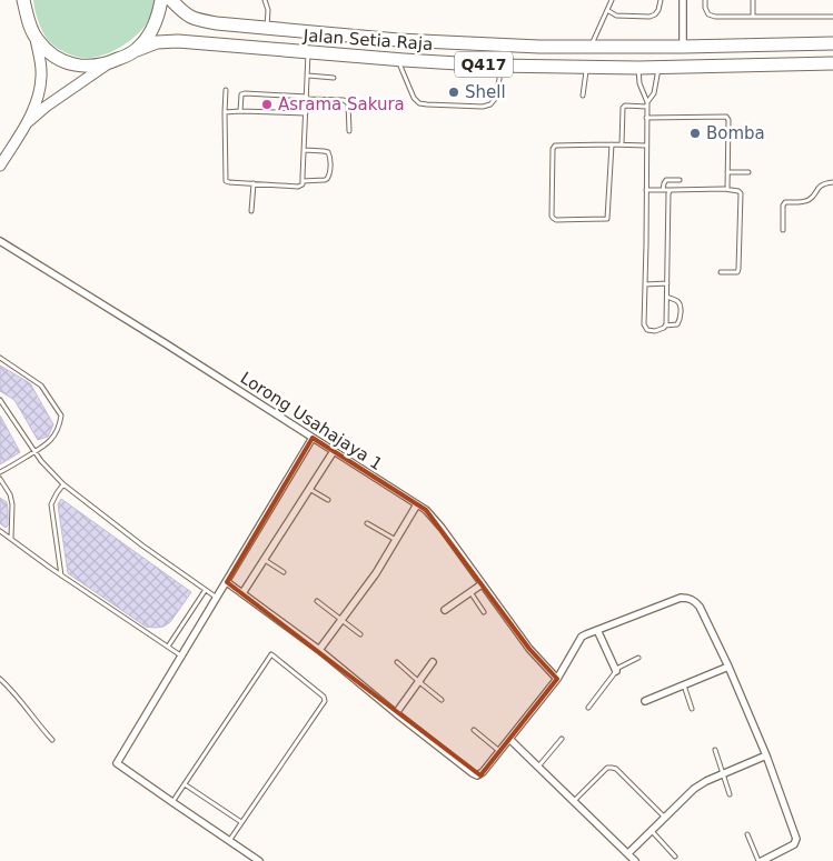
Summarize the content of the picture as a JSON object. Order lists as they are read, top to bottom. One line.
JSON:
{"streets":{"highway":["Jalan Setia Raja","Q417"],"street":["Lorong Usahajaya 1"]},"places":["Shell","Asrama Sakura","Bomba"]}
